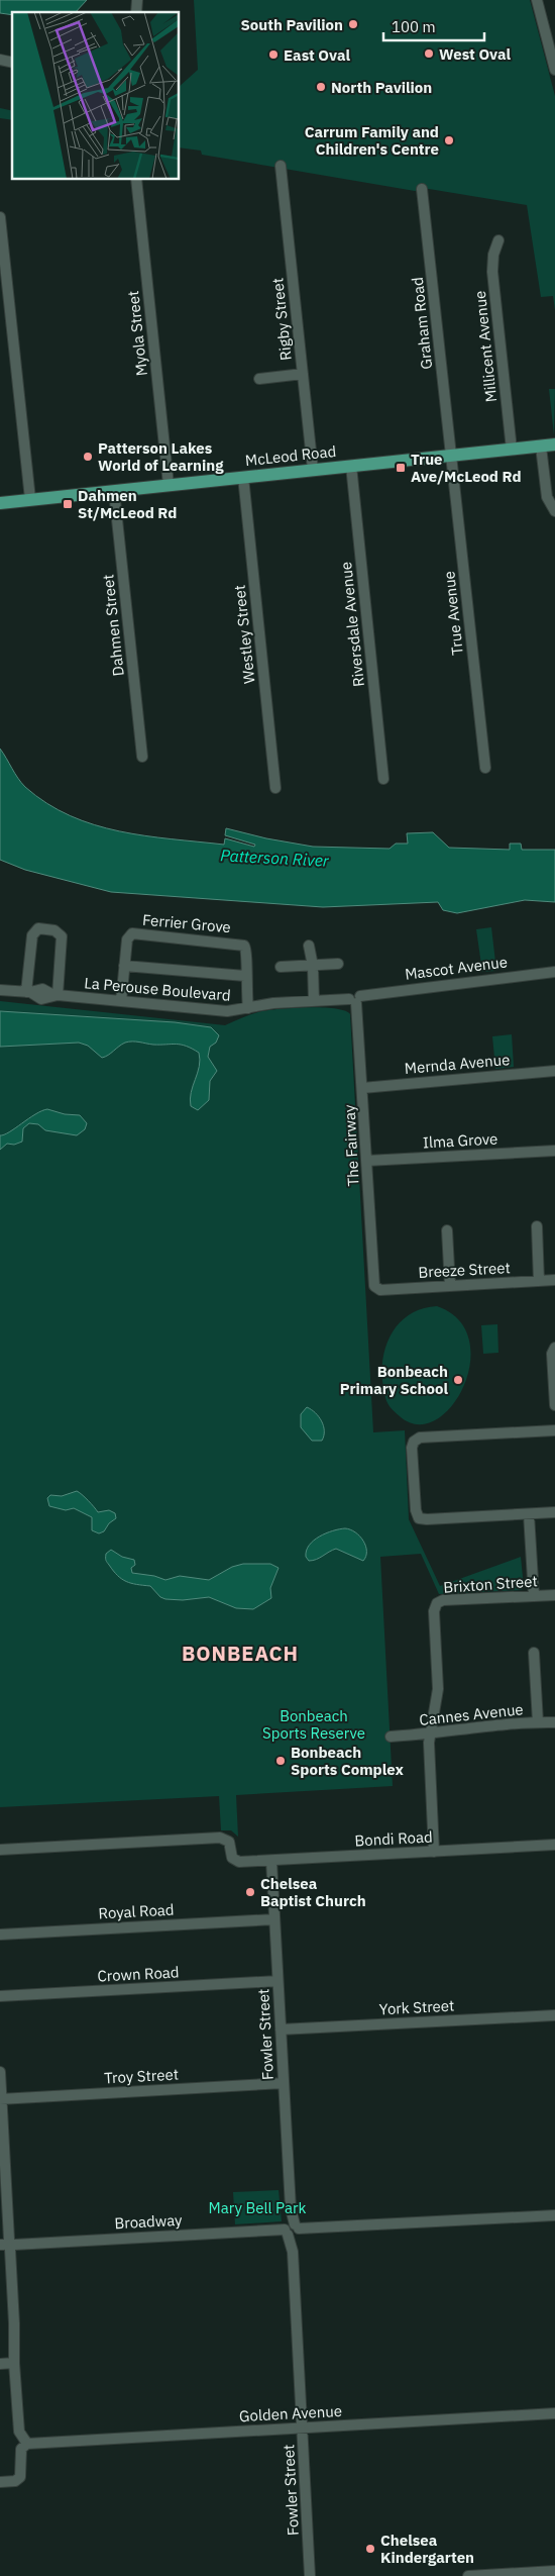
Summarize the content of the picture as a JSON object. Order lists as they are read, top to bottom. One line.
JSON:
{"streets":{"main road":["McLeod Road"],"street":["Rigby Street","Graham Road","Myola Street","Millicent Avenue","True Avenue","Riversdale Avenue","Dahmen Street","Westley Street","Ferrier Grove","Mascot Avenue","La Perouse Boulevard","Mernda Avenue","Ilma Grove","The Fairway","Breeze Street","Brixton Street","Cannes Avenue","Bondi Road","Royal Road","Crown Road","York Street","Fowler Street","Troy Street","Broadway","Golden Avenue"]},"crossings":[["Rigby Street","McLeod Road"],["Graham Road","McLeod Road"],["Graham Road","True Avenue"],["Myola Street","McLeod Road"],["Millicent Avenue","McLeod Road"],["McLeod Road","True Avenue"],["McLeod Road","Riversdale Avenue"],["McLeod Road","Dahmen Street"],["McLeod Road","Westley Street"],["Ferrier Grove","La Perouse Boulevard"],["Mascot Avenue","La Perouse Boulevard"],["Mascot Avenue","The Fairway"],["La Perouse Boulevard","The Fairway"],["Mernda Avenue","The Fairway"],["Ilma Grove","The Fairway"],["The Fairway","Breeze Street"],["Brixton Street","Cannes Avenue"],["Bondi Road","Fowler Street"],["Royal Road","Fowler Street"],["Crown Road","Fowler Street"],["York Street","Fowler Street"],["Fowler Street","Troy Street"],["Fowler Street","Broadway"],["Fowler Street","Golden Avenue"]],"districts":["BONBEACH"],"water":["Patterson River"],"parks":["Bonbeach Sports Reserve","Mary Bell Park"],"places":{"other":["South Pavilion","West Oval","East Oval","North Pavilion","Carrum Family and Children's Centre","Patterson Lakes World of Learning","Bonbeach Primary School","Bonbeach Sports Complex","Chelsea Baptist Church","Chelsea Kindergarten"],"transit":["True Ave/McLeod Rd","Dahmen St/McLeod Rd"]},"scale_bar":"100 m"}
